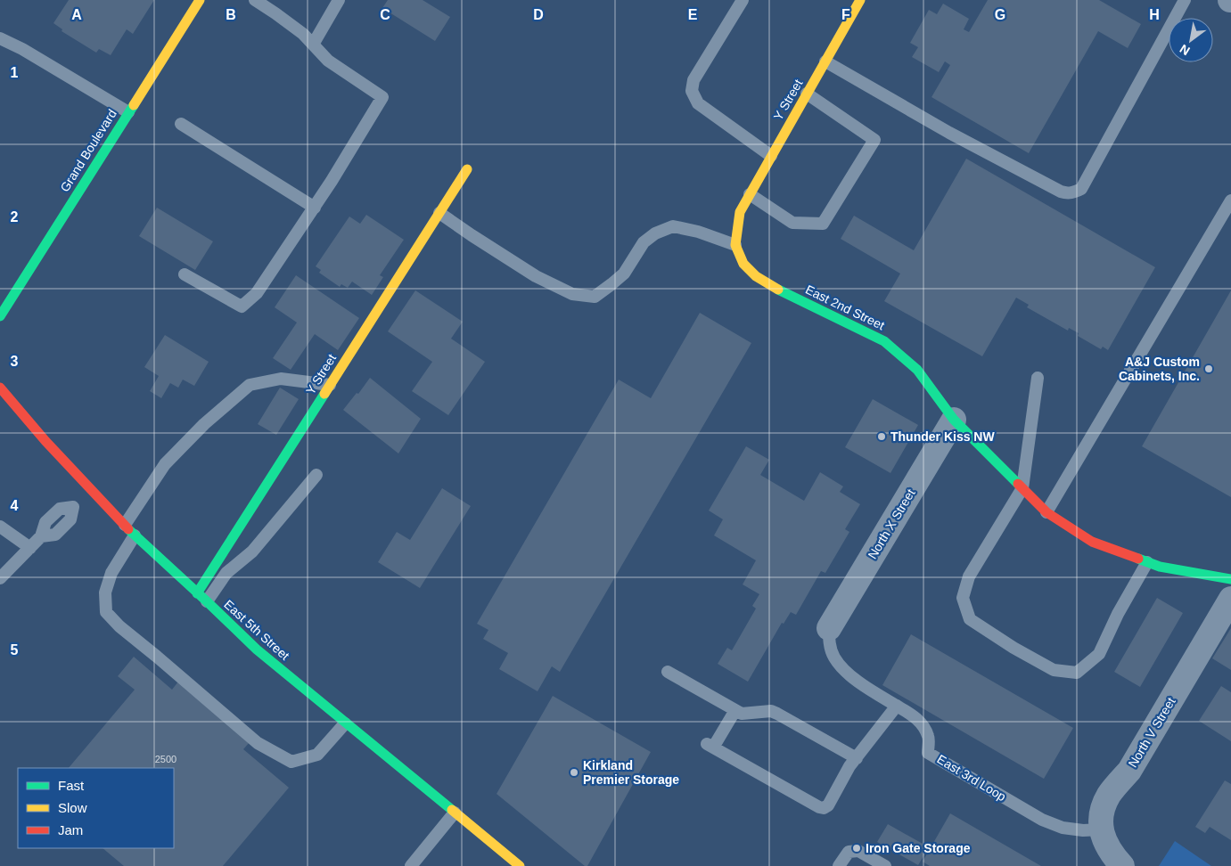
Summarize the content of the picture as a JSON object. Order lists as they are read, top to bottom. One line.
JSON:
{"streets":{"street":["Y Street","Grand Boulevard","East 2nd Street","North X Street","East 5th Street","North V Street"],"lane":["East 3rd Loop"]},"crossings":[["Y Street","East 2nd Street"],["Y Street","East 5th Street"],["East 2nd Street","North X Street"],["North X Street","East 3rd Loop"],["North V Street","East 3rd Loop"]],"places":["A&J Custom Cabinets, Inc.","Thunder Kiss NW","Kirkland Premier Storage","Iron Gate Storage"],"house_numbers":["2500"],"legend":["Fast","Slow","Jam"],"north":"bottom left","grid":{"columns":["A","B","C","D","E","F","G","H"],"rows":["1","2","3","4","5"]}}
